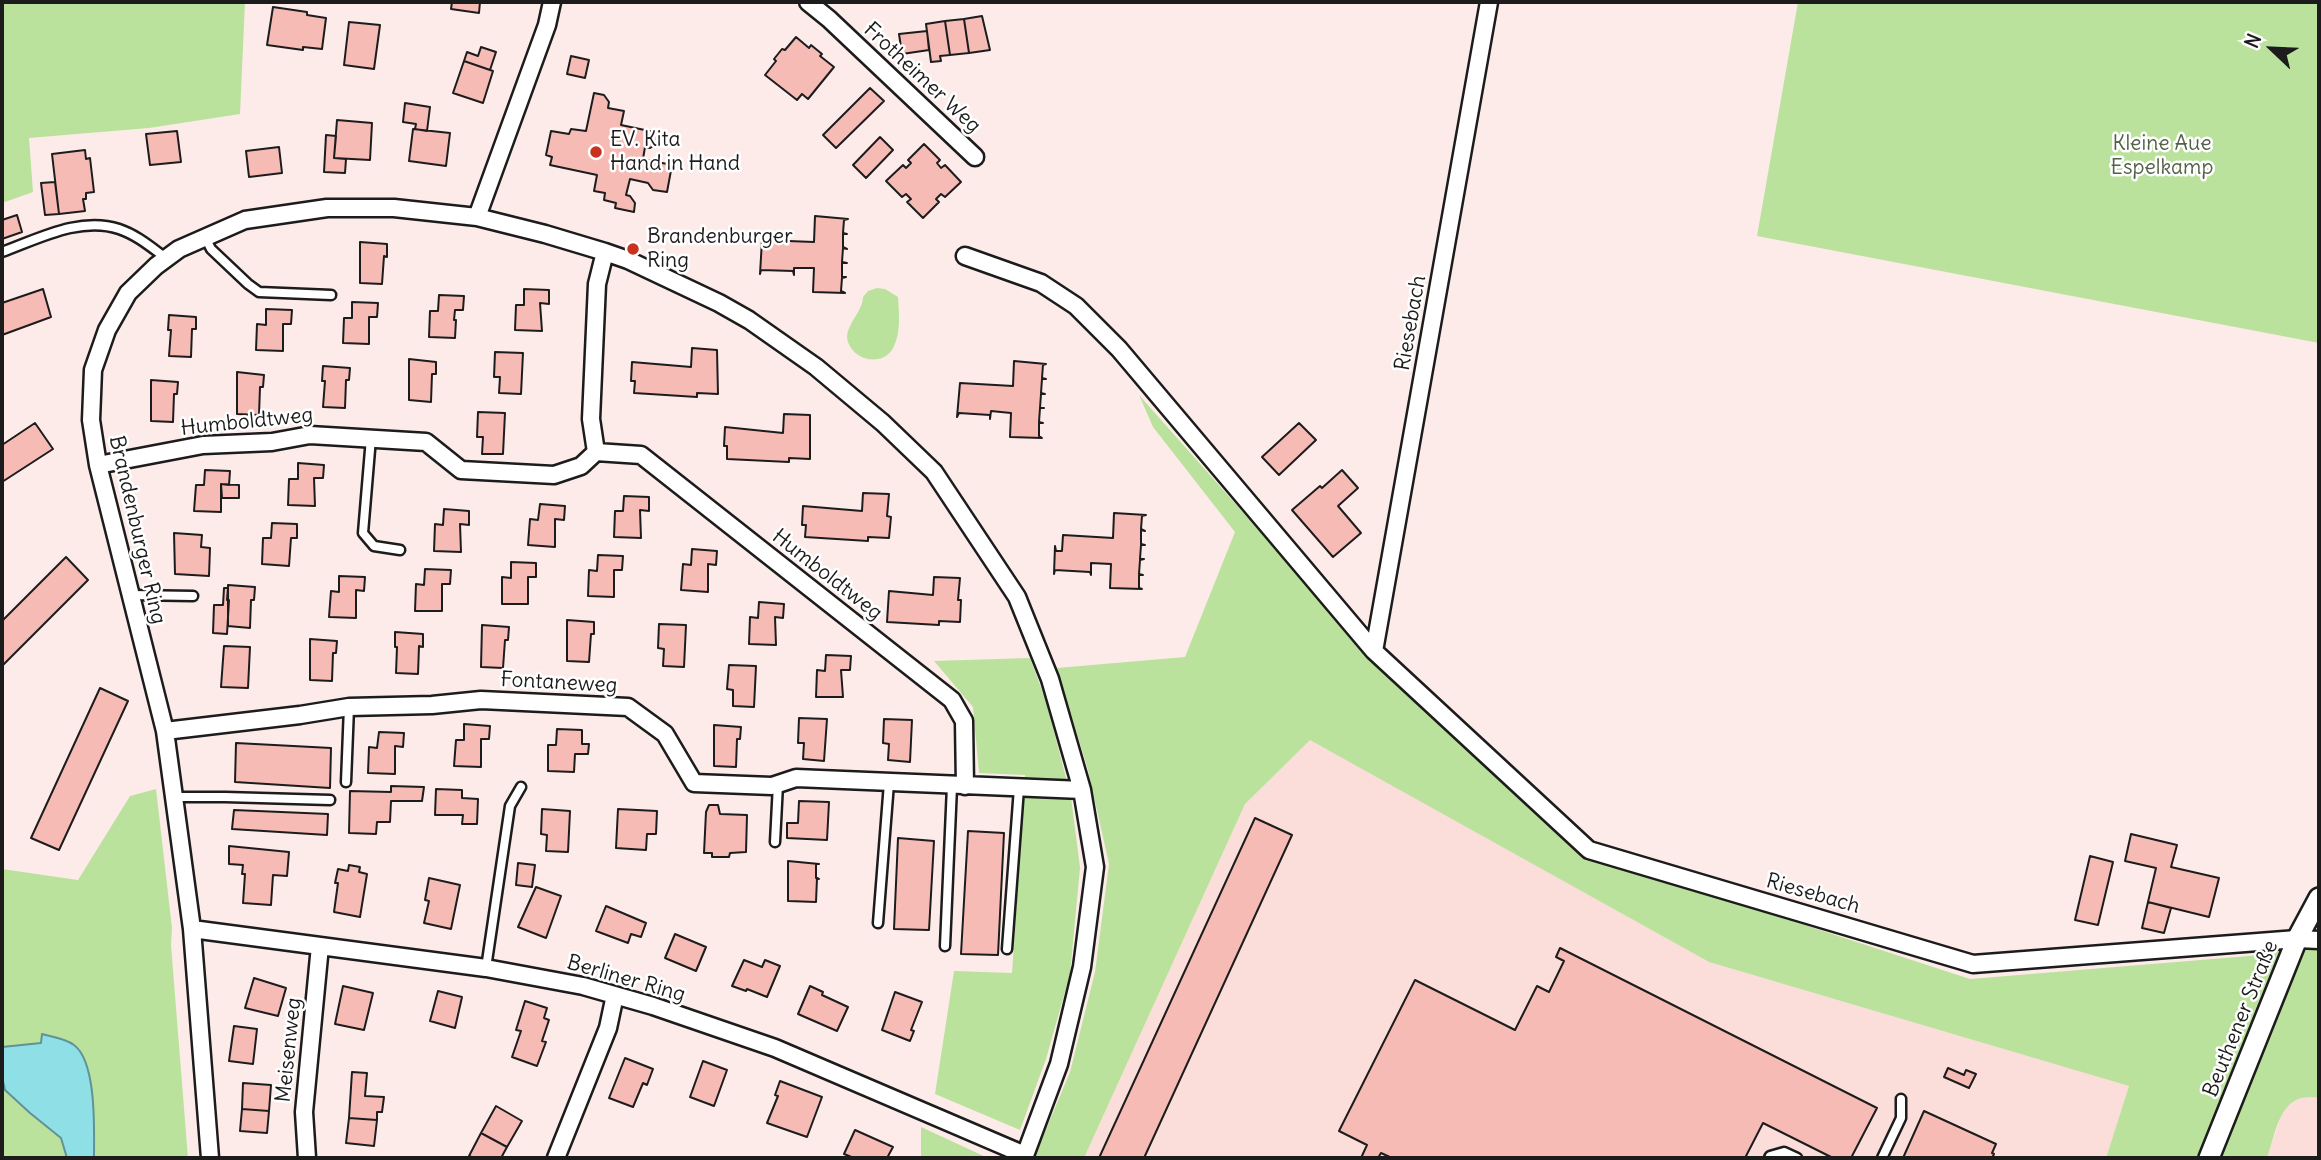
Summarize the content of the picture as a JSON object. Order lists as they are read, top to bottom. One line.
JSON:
{"streets":{"street":["Frotheimer Weg","Riesebach","Humboldtweg","Brandenburger Ring","Fontaneweg","Berliner Ring","Beuthener Straße","Meisenweg"]},"crossings":[["Riesebach","Beuthener Straße"],["Humboldtweg","Brandenburger Ring"],["Humboldtweg","Fontaneweg"],["Brandenburger Ring","Fontaneweg"],["Brandenburger Ring","Berliner Ring"],["Berliner Ring","Meisenweg"]],"parks":["Kleine Aue Espelkamp"],"places":["EV. Kita Hand in Hand","Brandenburger Ring"],"north":"top left"}
